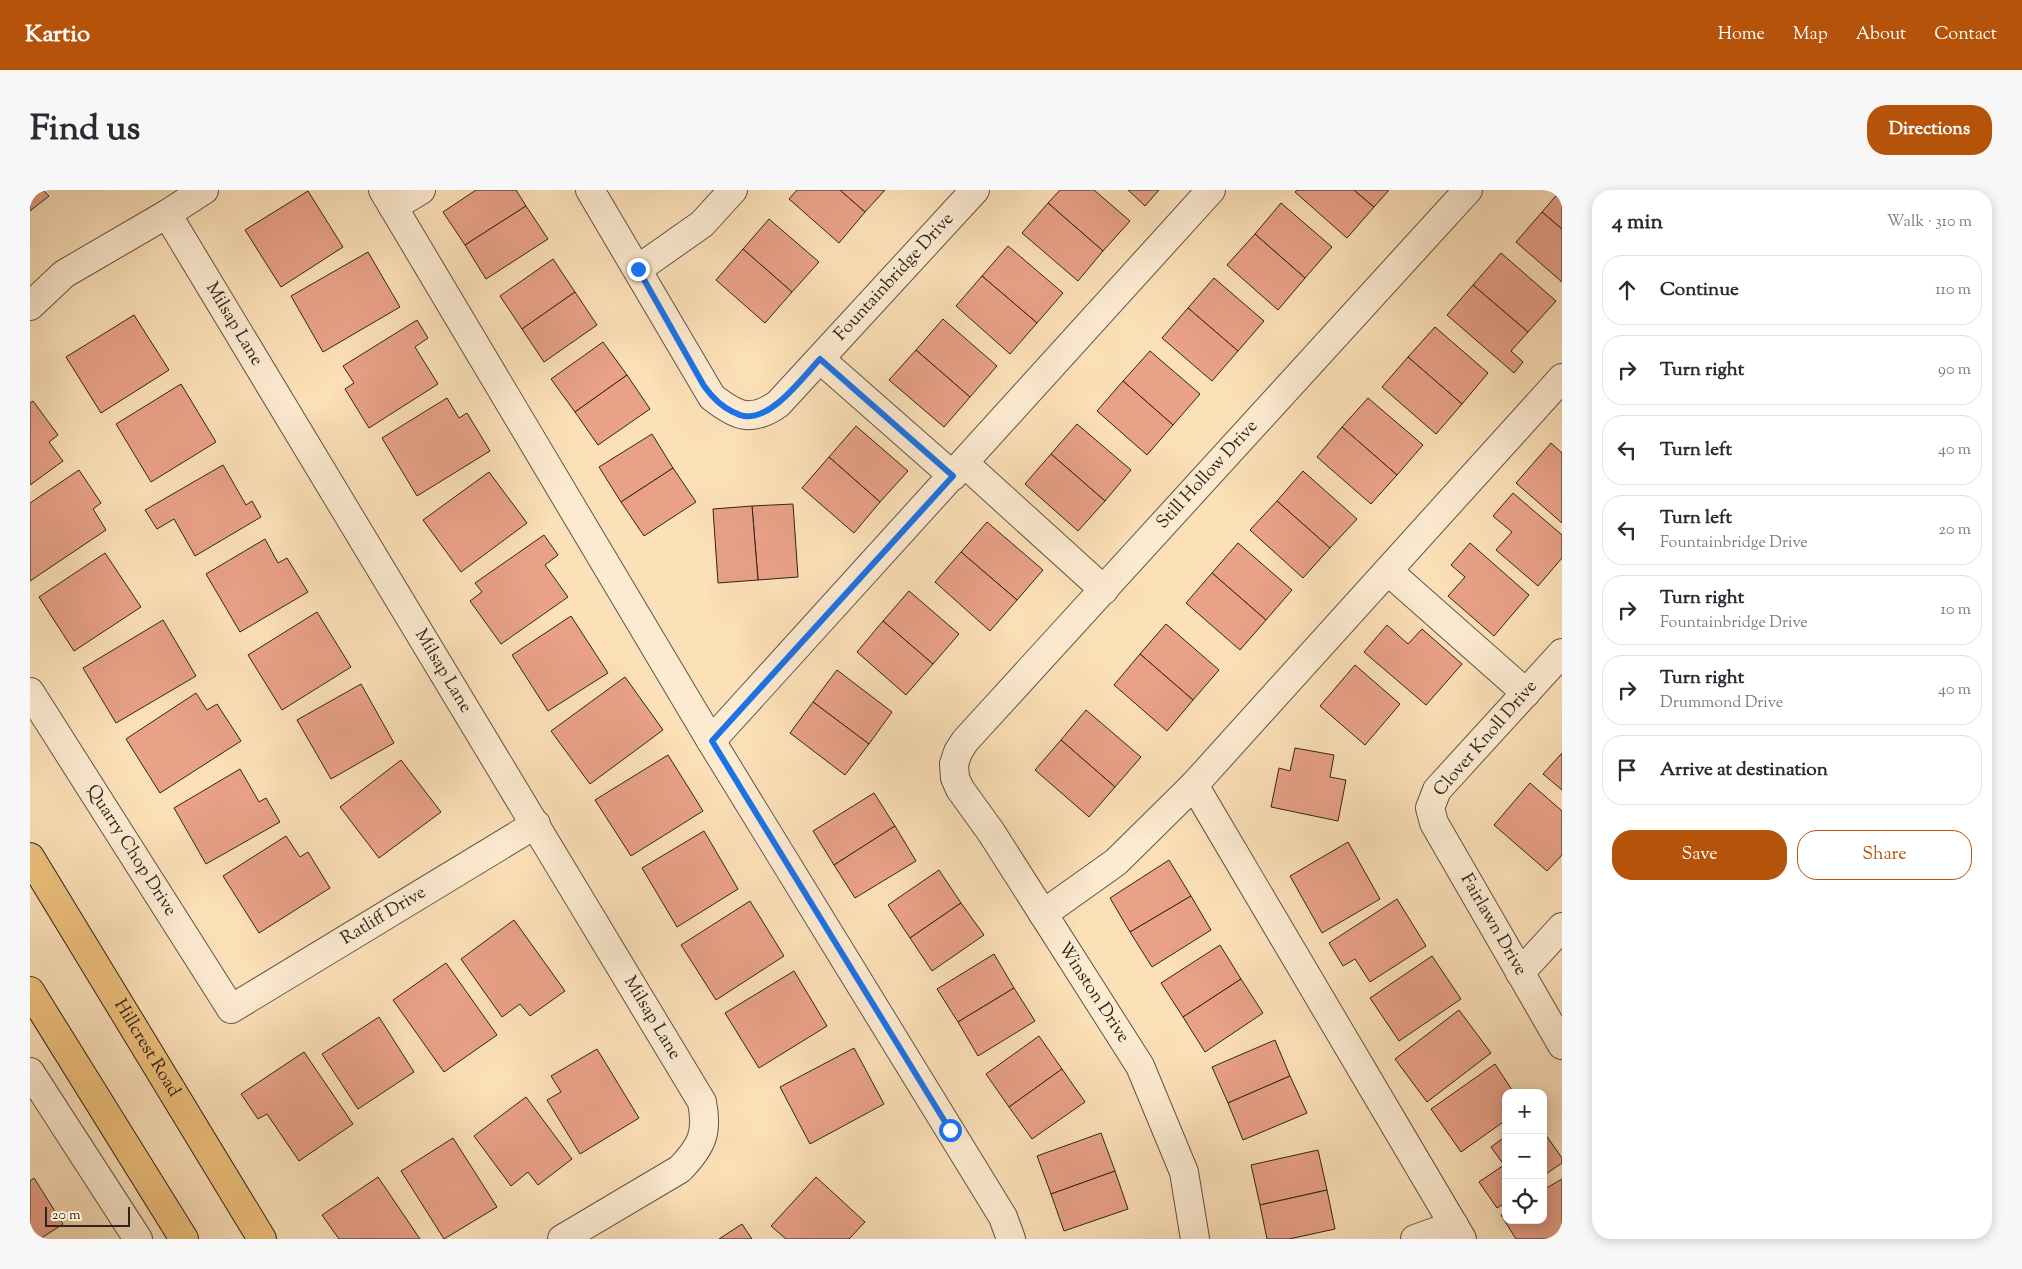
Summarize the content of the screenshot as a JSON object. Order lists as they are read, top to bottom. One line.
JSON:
{"streets":{"main road":["Hillcrest Road"],"street":["Fountainbridge Drive","Milsap Lane","Still Hollow Drive","Clover Knoll Drive","Quarry Chop Drive","Ratliff Drive","Fairlawn Drive","Winston Drive"]},"crossings":[["Milsap Lane","Ratliff Drive"],["Still Hollow Drive","Winston Drive"],["Clover Knoll Drive","Fairlawn Drive"],["Quarry Chop Drive","Ratliff Drive"]],"scale_bar":"20 m","page":{"header":"Kartio","nav":["Home","Map","About","Contact"],"title":"Find us","buttons":["Directions",["Save","Share"]],"heading":["4 min","Walk · 310 m"],"list":[["Continue","110 m"],["Turn right","90 m"],["Turn left","40 m"],["Turn left","Fountainbridge Drive","20 m"],["Turn right","Fountainbridge Drive","10 m"],["Turn right","Drummond Drive","40 m"],"Arrive at destination"],"map_buttons":["+","−"],"scale":"20 m"}}
